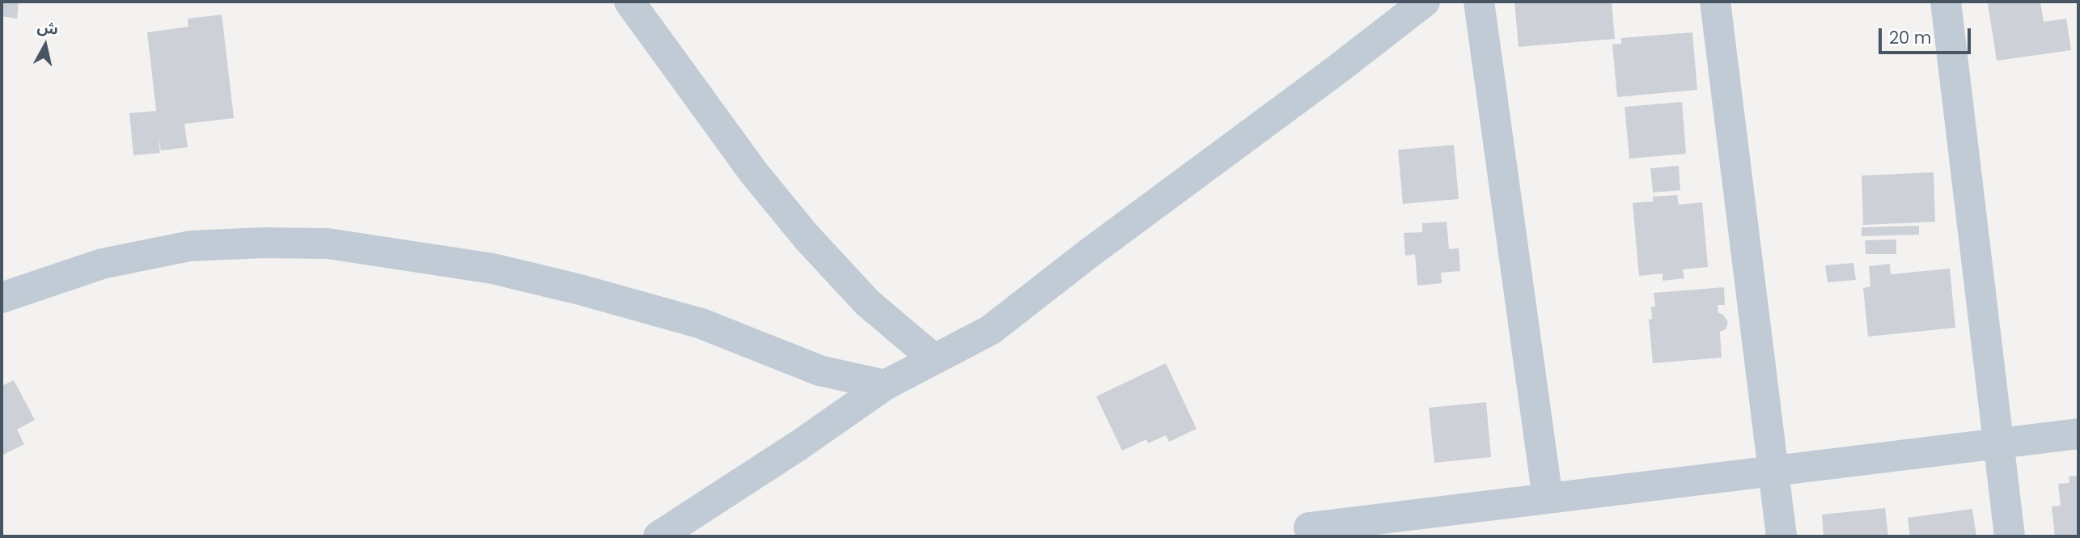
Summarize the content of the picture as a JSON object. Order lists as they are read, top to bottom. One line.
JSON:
{"scale_bar":"20 m","north":"top"}
